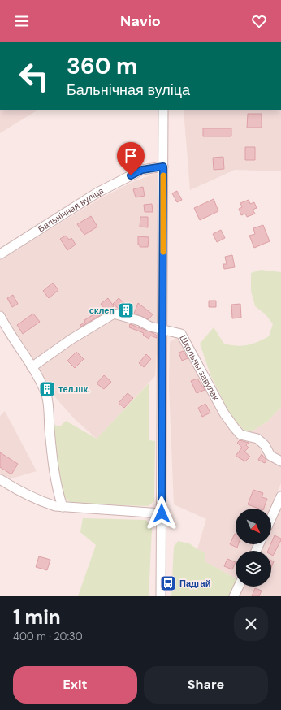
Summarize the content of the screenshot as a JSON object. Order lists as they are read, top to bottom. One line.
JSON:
{"streets":{"street":["Бальнічная вуліца","Школьны завулак"]},"places":{"building":["склеп","тел.шк."],"bus stop":["Падгай"]},"north":"bottom right","page":{"header":"Navio","turn":["360 m","Бальнічная вуліца"],"heading":["1 min","400 m · 20:30"],"buttons":["Exit","Share"]}}
